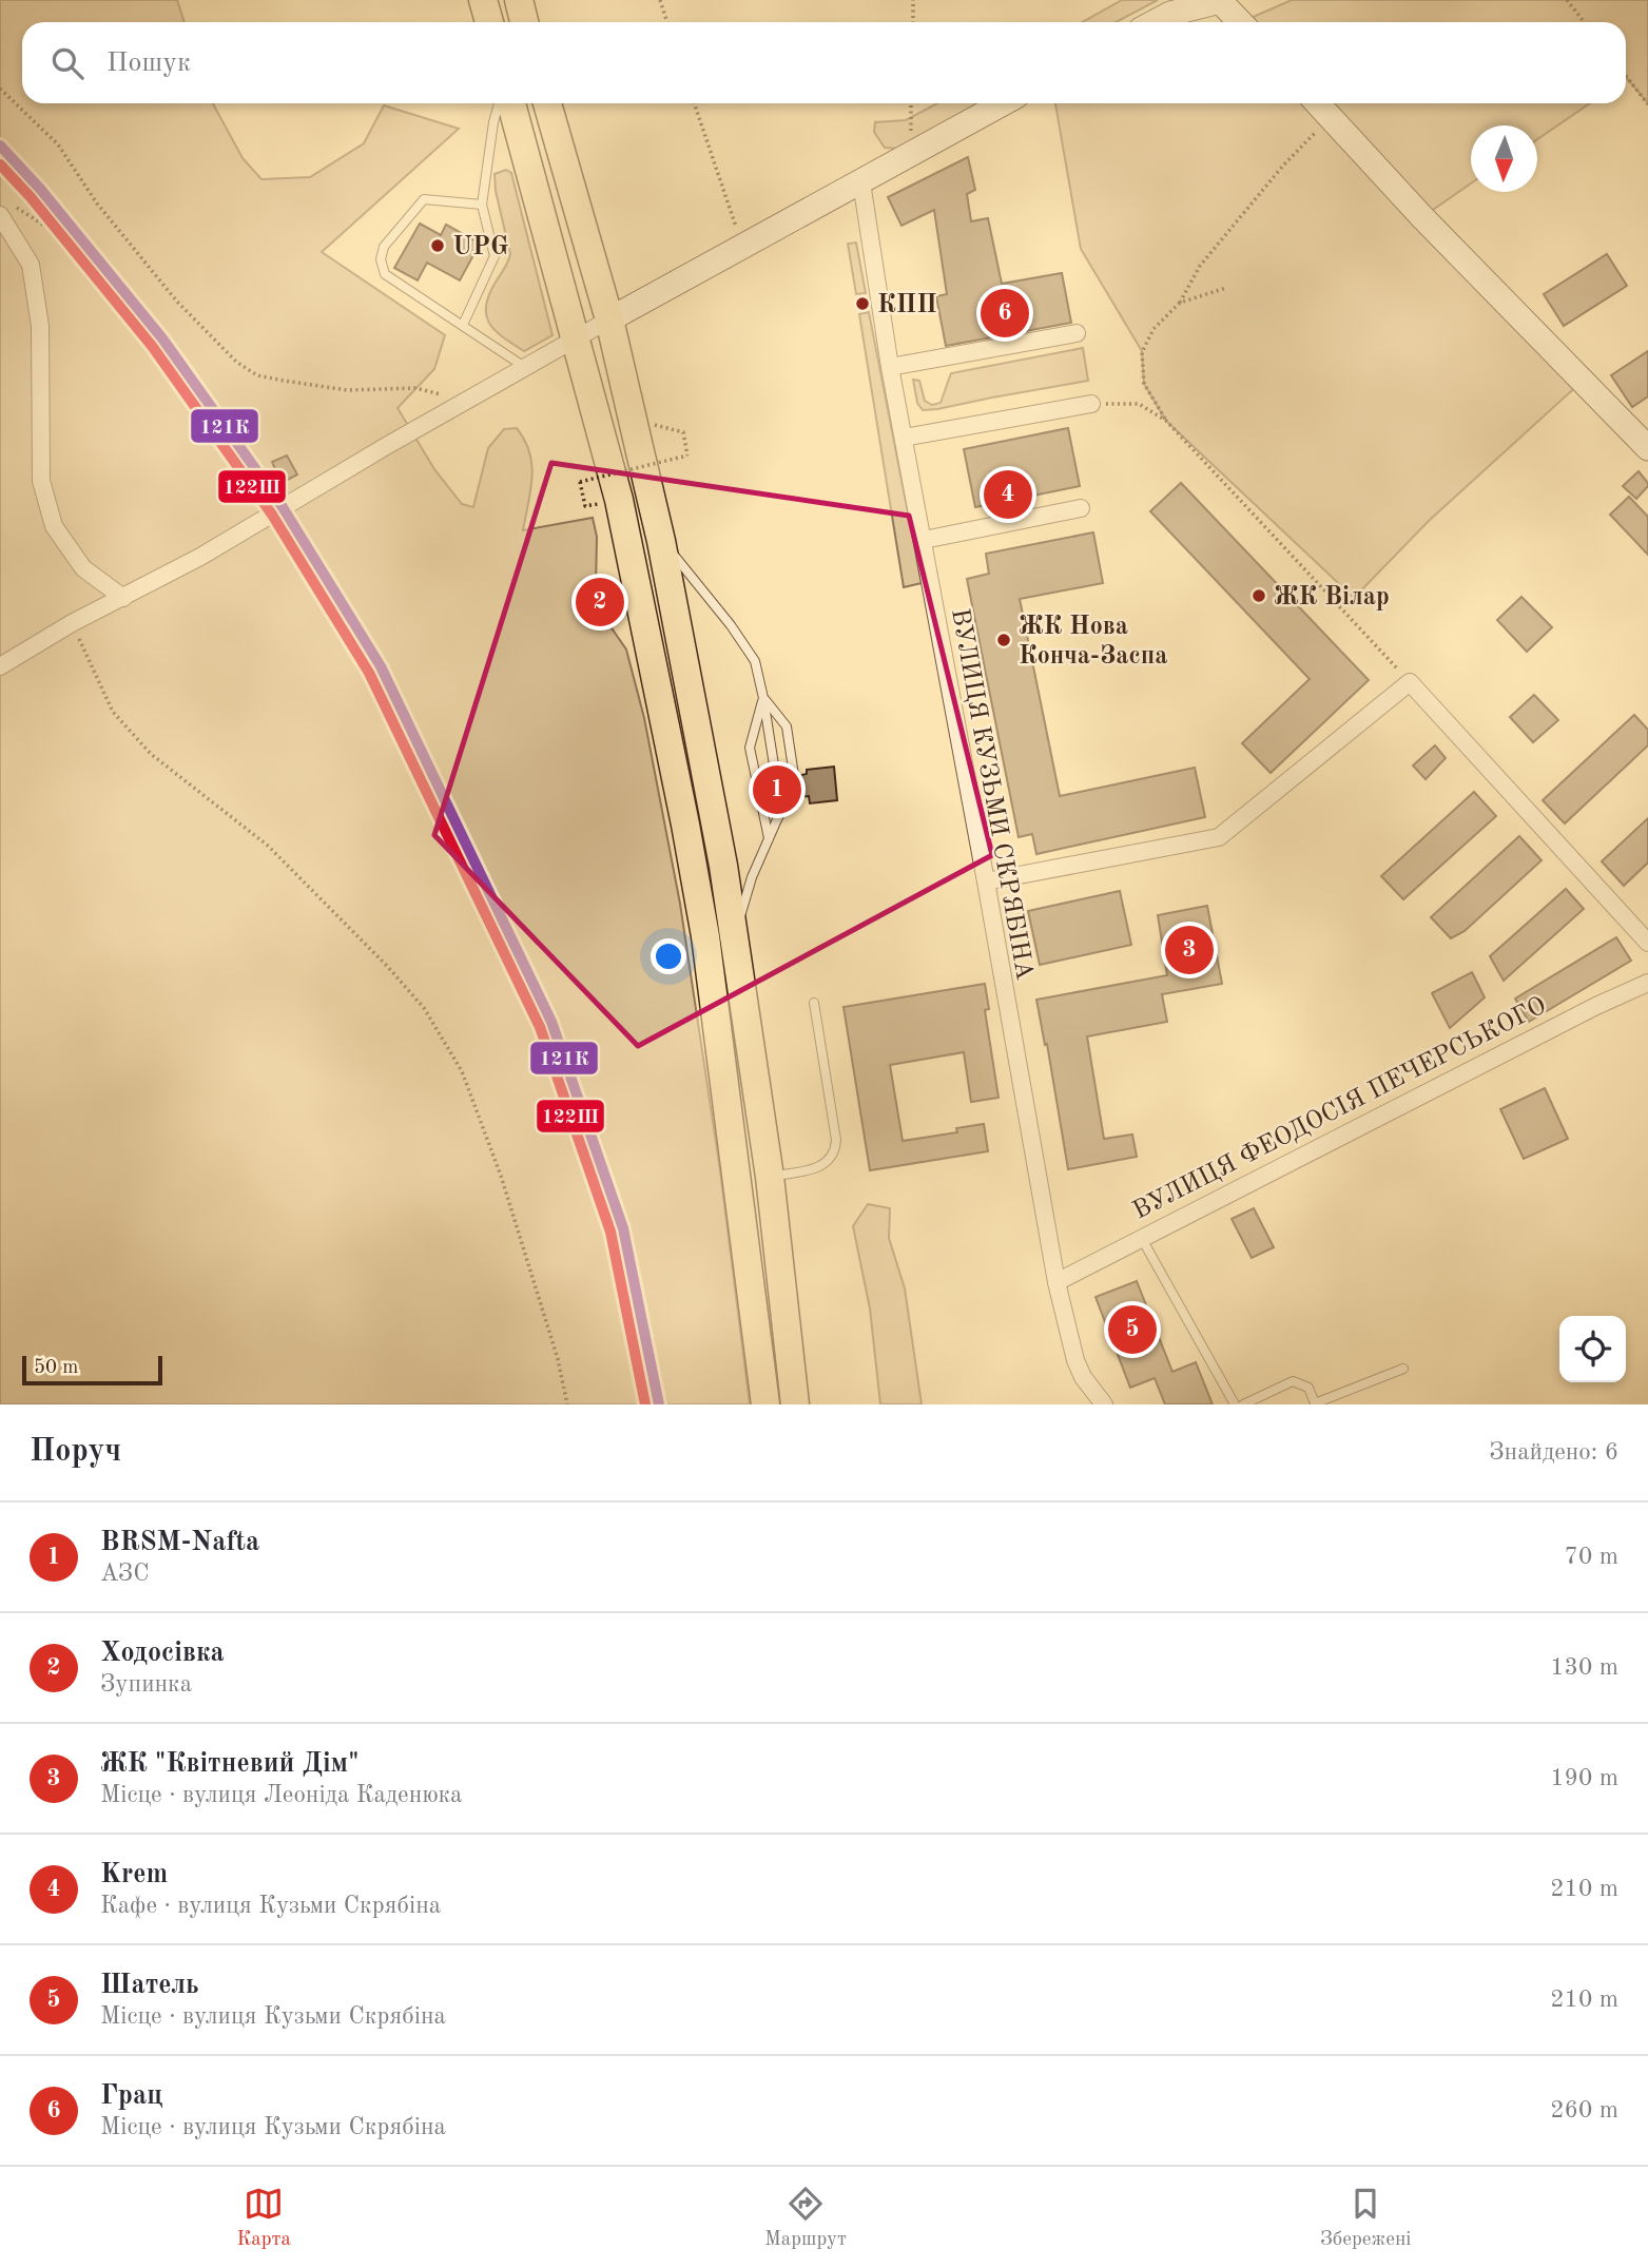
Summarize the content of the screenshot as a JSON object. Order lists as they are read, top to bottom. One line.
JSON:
{"streets":{"street":["ВУЛИЦЯ КУЗЬМИ СКРЯБІНА","ВУЛИЦЯ ФЕОДОСІЯ ПЕЧЕРСЬКОГО"]},"crossings":[["ВУЛИЦЯ КУЗЬМИ СКРЯБІНА","ВУЛИЦЯ ФЕОДОСІЯ ПЕЧЕРСЬКОГО"]],"places":["UPG","КПП","ЖК Вілар","ЖК Нова Конча-Заспа"],"lines":["transit line 121К","transit line 122Ш"],"scale_bar":"50 m","north":"bottom","page":{"search":"Пошук","pins":["6","4","2","1","3","5"],"scale":"50 m","heading":["Поруч","Знайдено: 6"],"list":[{"mark":"1","name":"BRSM-Nafta","note":"АЗС","value":"70 m"},{"mark":"2","name":"Ходосівка","note":"Зупинка","value":"130 m"},{"mark":"3","name":"ЖК \"Квітневий Дім\"","note":"Місце · вулиця Леоніда Каденюка","value":"190 m"},{"mark":"4","name":"Krem","note":"Кафе · вулиця Кузьми Скрябіна","value":"210 m"},{"mark":"5","name":"Шатель","note":"Місце · вулиця Кузьми Скрябіна","value":"210 m"},{"mark":"6","name":"Грац","note":"Місце · вулиця Кузьми Скрябіна","value":"260 m"}],"nav":["Карта","Маршрут","Збережені"]}}
